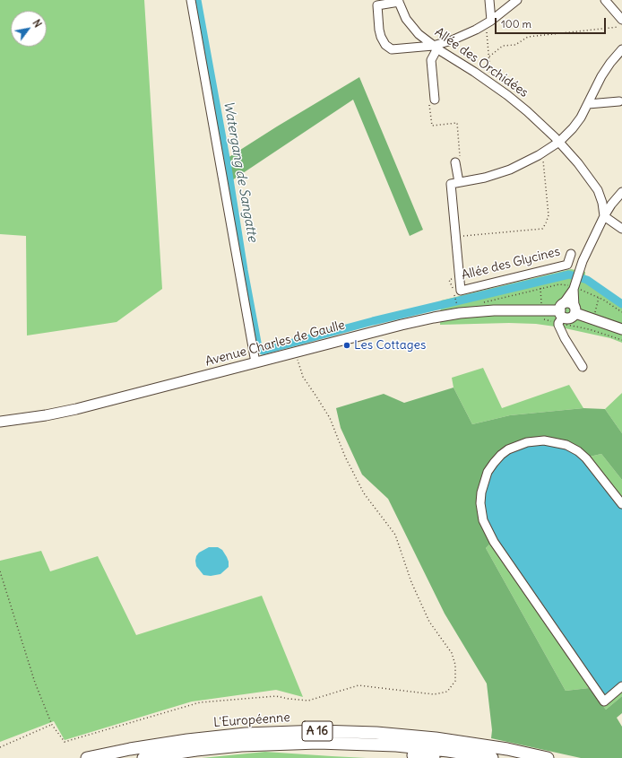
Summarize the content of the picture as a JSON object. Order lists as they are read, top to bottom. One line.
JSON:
{"streets":{"highway":["L'Européenne","A 16"],"main road":["Avenue Charles de Gaulle"],"street":["Allée des Orchidées","Allée des Glycines"]},"water":["Watergang de Sangatte"],"places":["Les Cottages"],"scale_bar":"100 m","north":"top right"}
